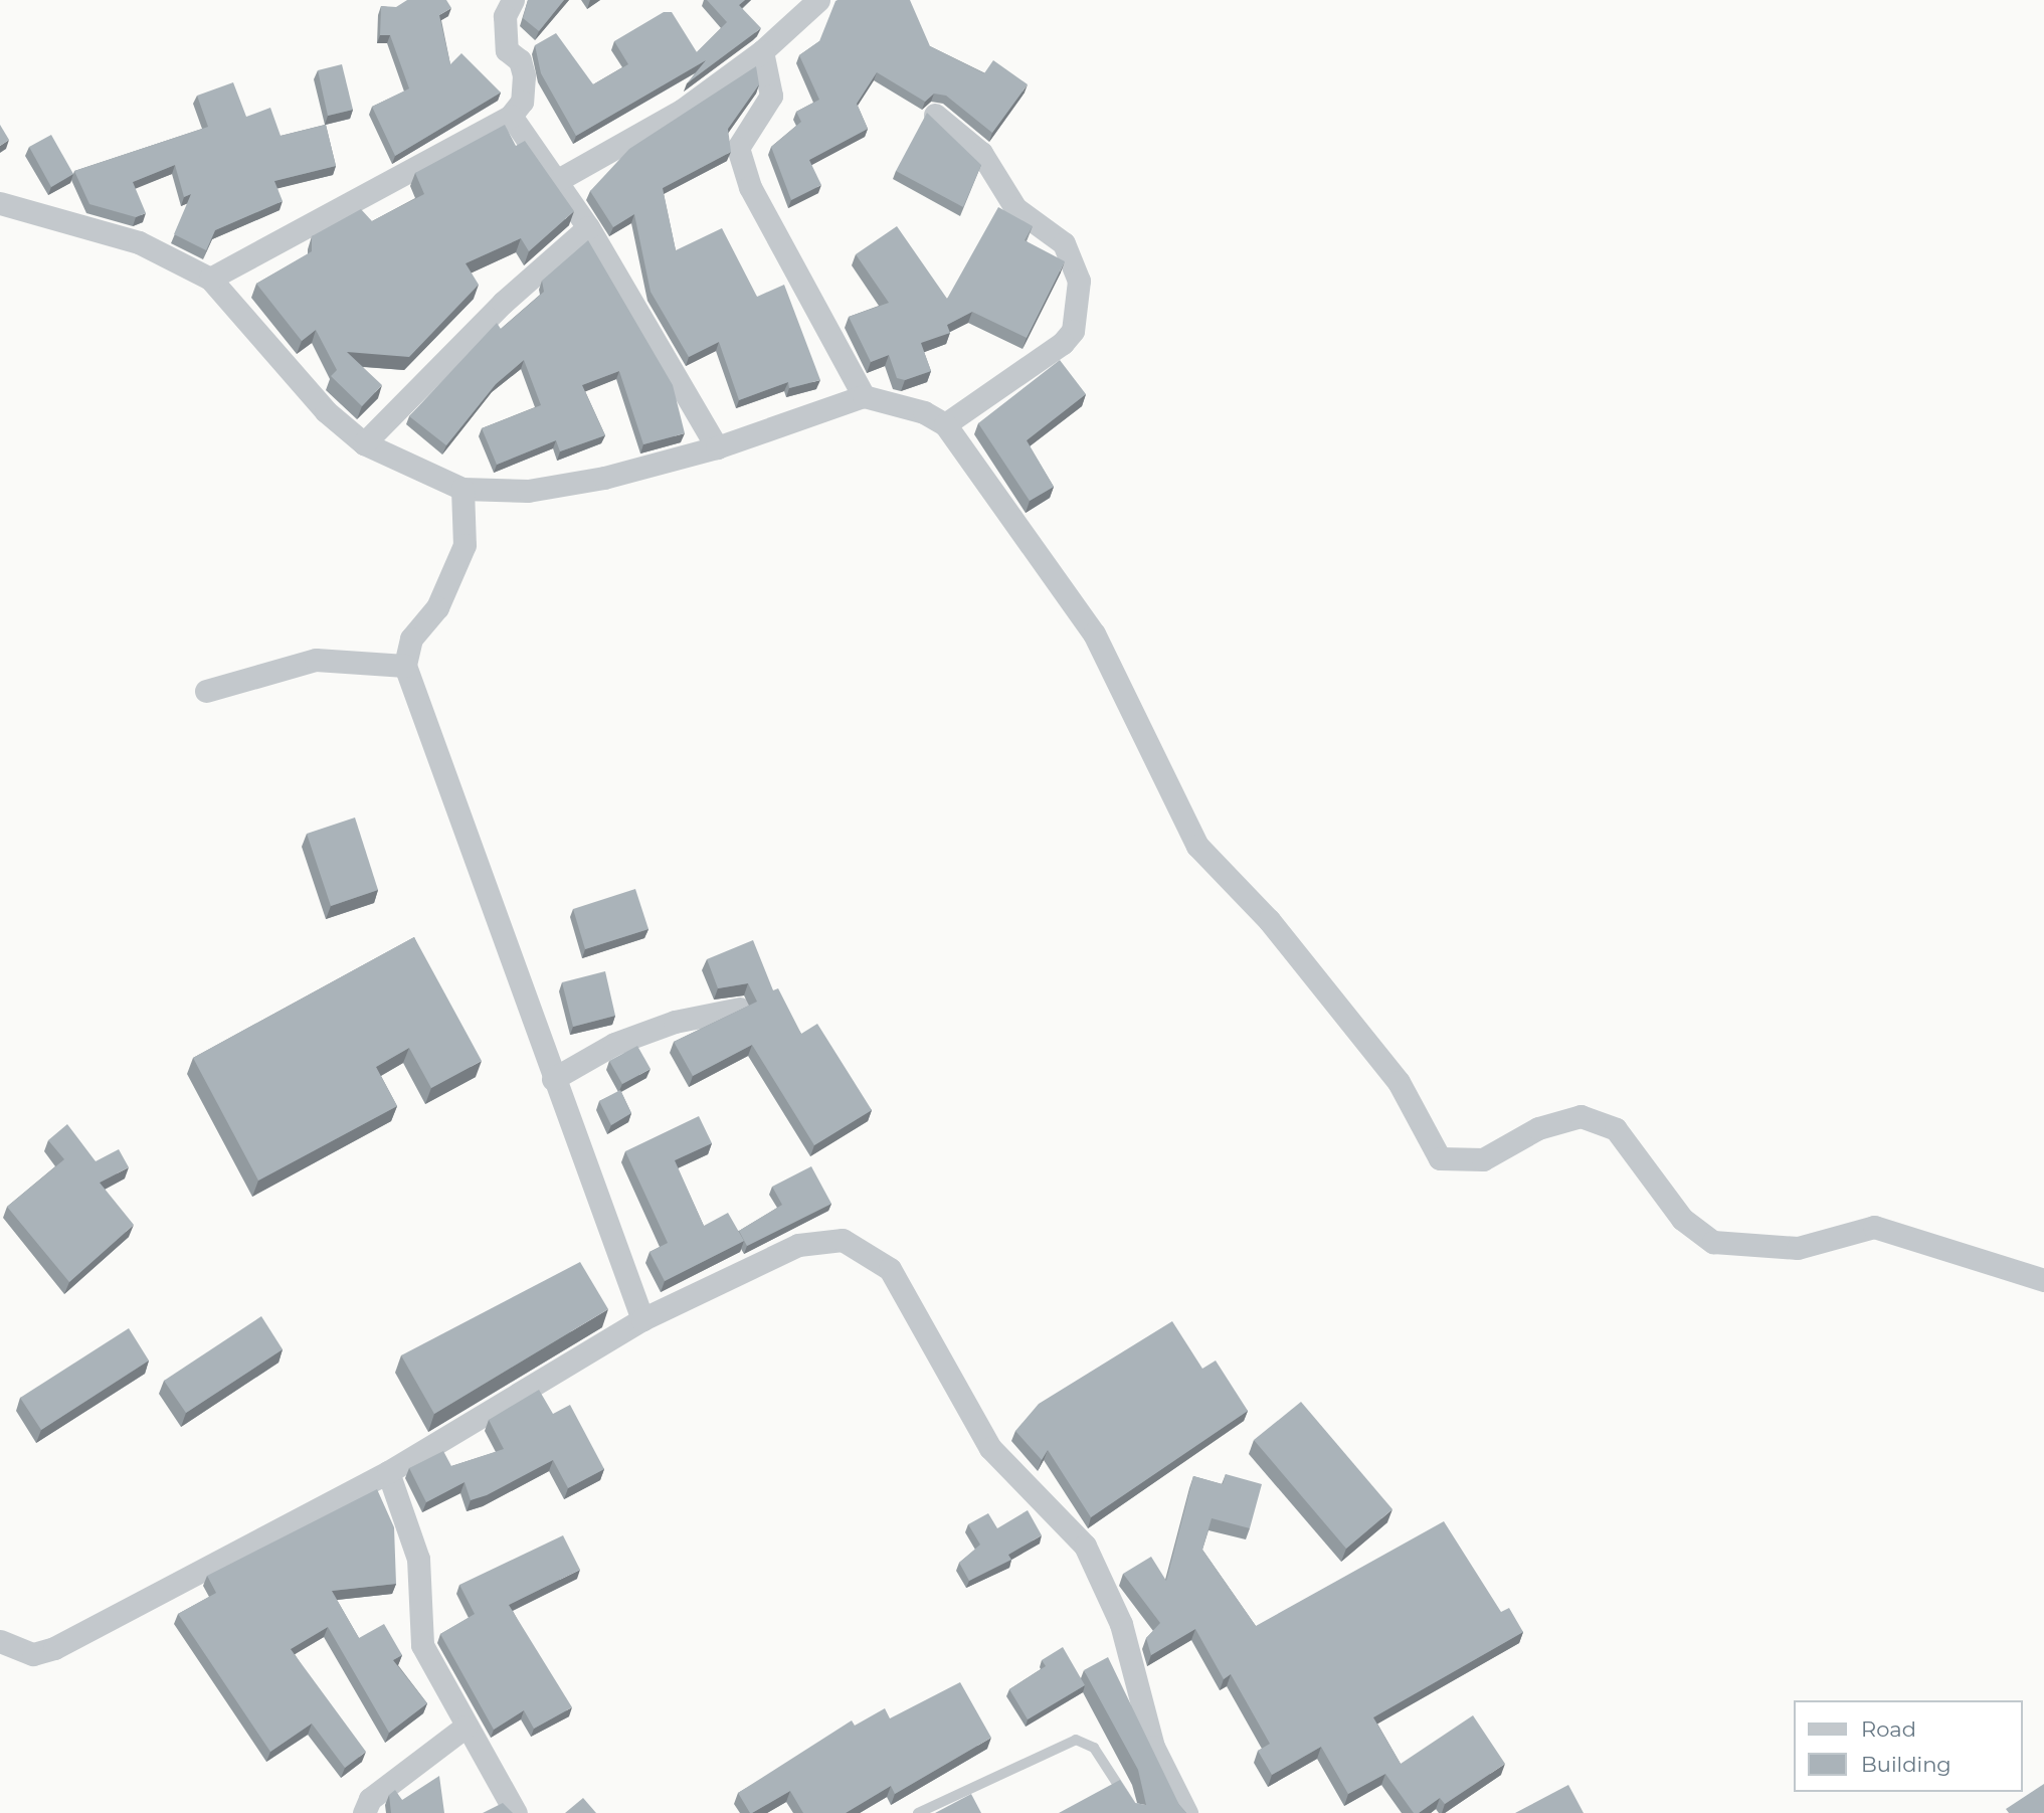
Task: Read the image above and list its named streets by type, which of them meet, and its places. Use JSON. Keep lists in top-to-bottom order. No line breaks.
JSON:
{"legend":["Road","Building"]}
